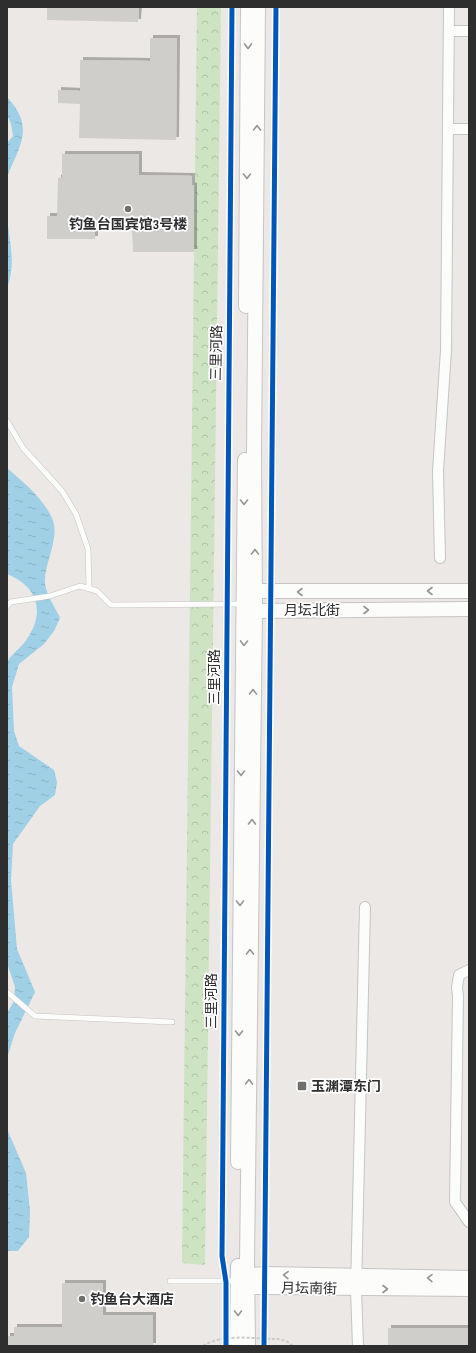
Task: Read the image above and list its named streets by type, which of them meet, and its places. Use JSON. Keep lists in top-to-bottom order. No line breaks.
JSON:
{"streets":{"main road":["三里河路","月坛北街","月坛南街"]},"crossings":[["三里河路","月坛北街"],["三里河路","月坛南街"]],"places":{"other":["钓鱼台国宾馆3号楼","钓鱼台大酒店"],"transit":["玉渊潭东门"]}}
